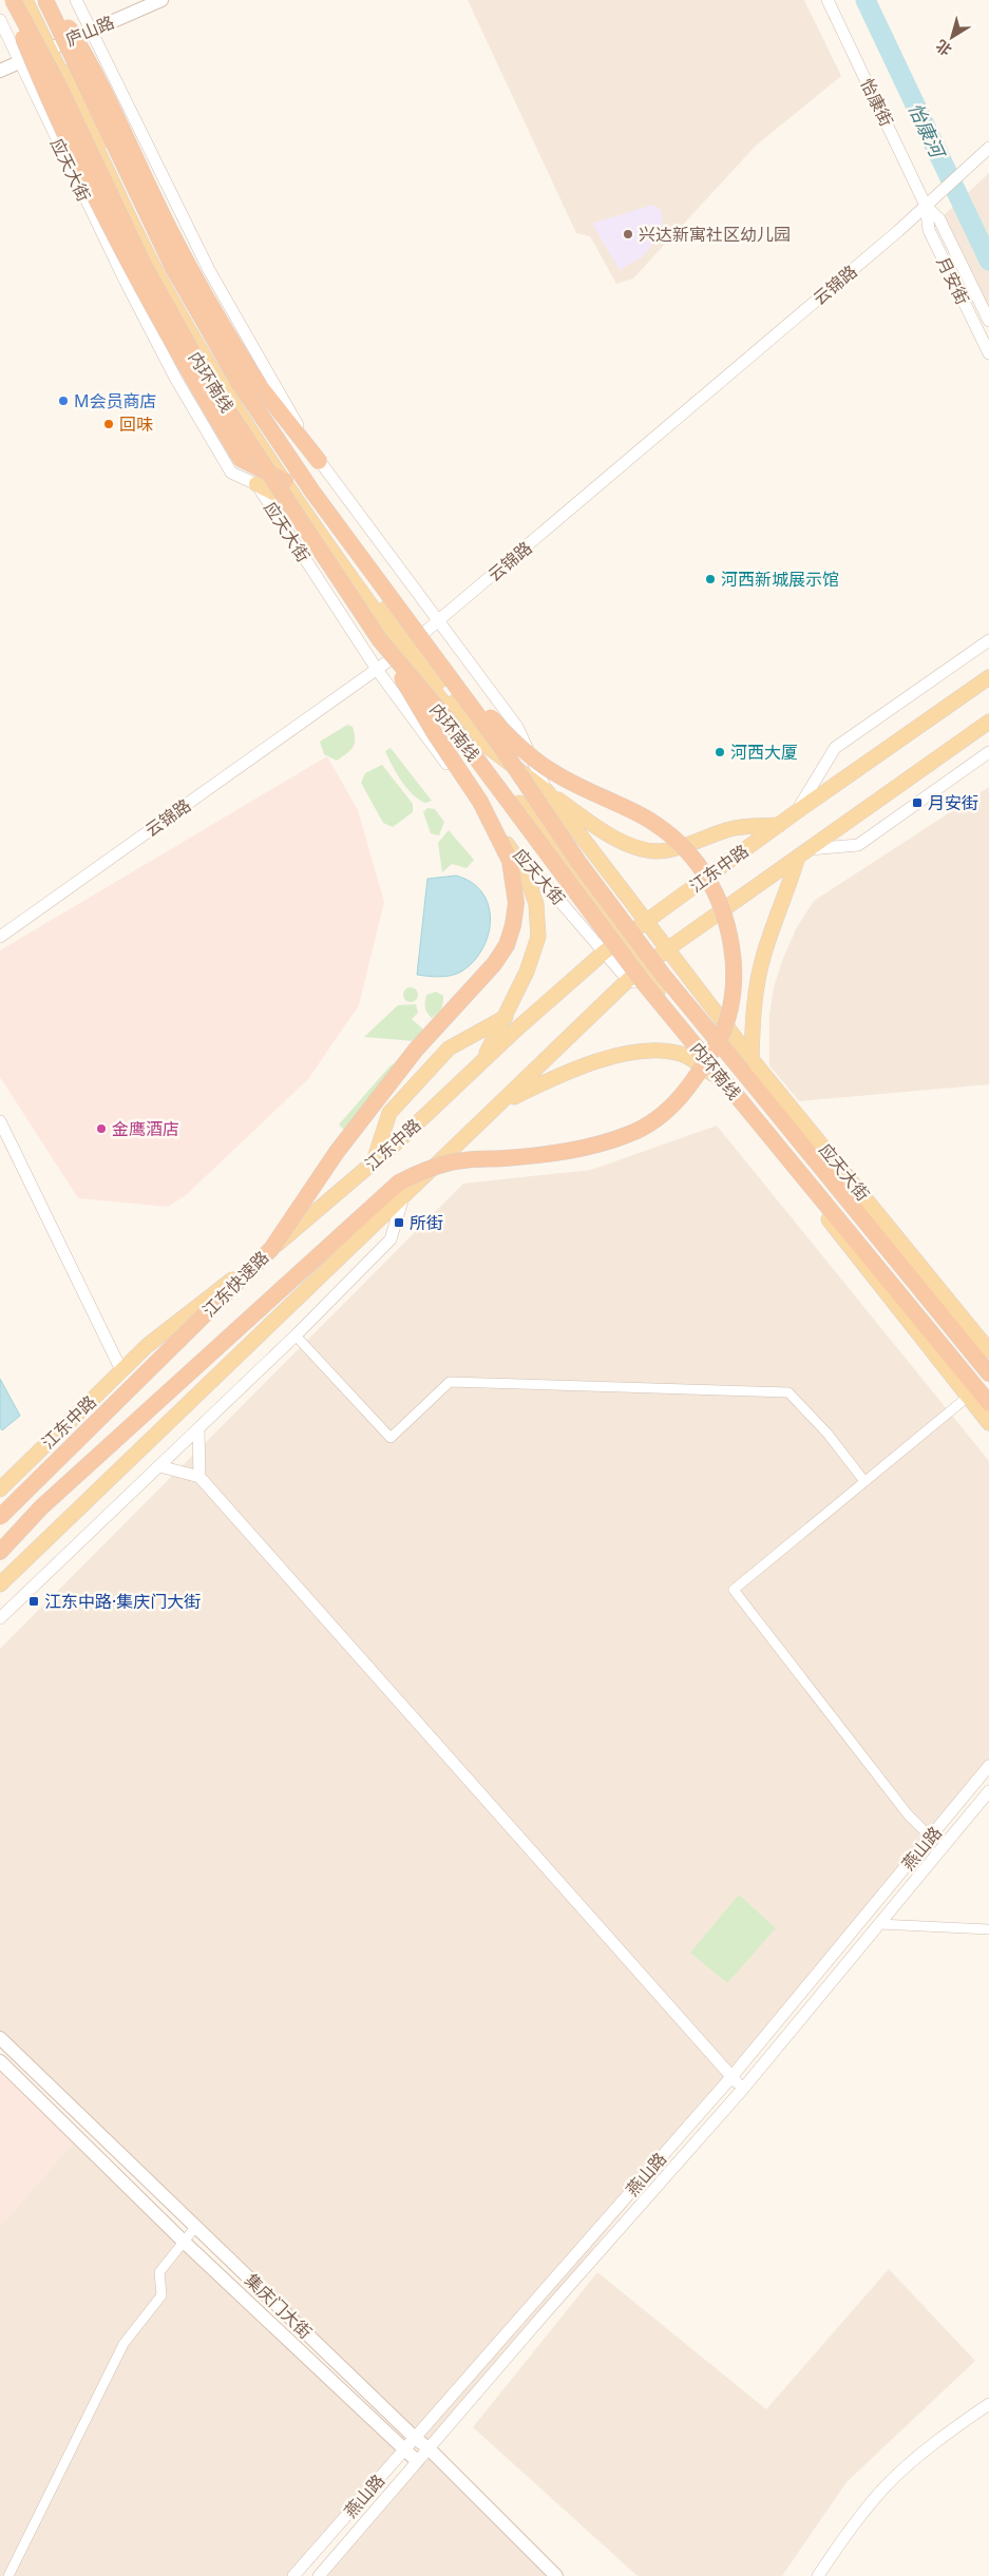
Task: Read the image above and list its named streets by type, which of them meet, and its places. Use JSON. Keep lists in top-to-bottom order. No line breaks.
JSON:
{"streets":{"highway":["内环南线","江东快速路"],"main road":["庐山路","应天大街","江东中路","集庆门大街"],"street":["怡康街","月安街","云锦路","燕山路"]},"crossings":[["庐山路","应天大街"],["怡康街","月安街"],["怡康街","云锦路"],["应天大街","云锦路"],["应天大街","江东中路"],["月安街","云锦路"],["内环南线","江东快速路"],["燕山路","集庆门大街"]],"water":["怡康河"],"places":{"other":["兴达新寓社区幼儿园","M会员商店","回味","河西新城展示馆","河西大厦","金鹰酒店"],"transit":["月安街","所街","江东中路·集庆门大街"]},"north":"bottom left"}
